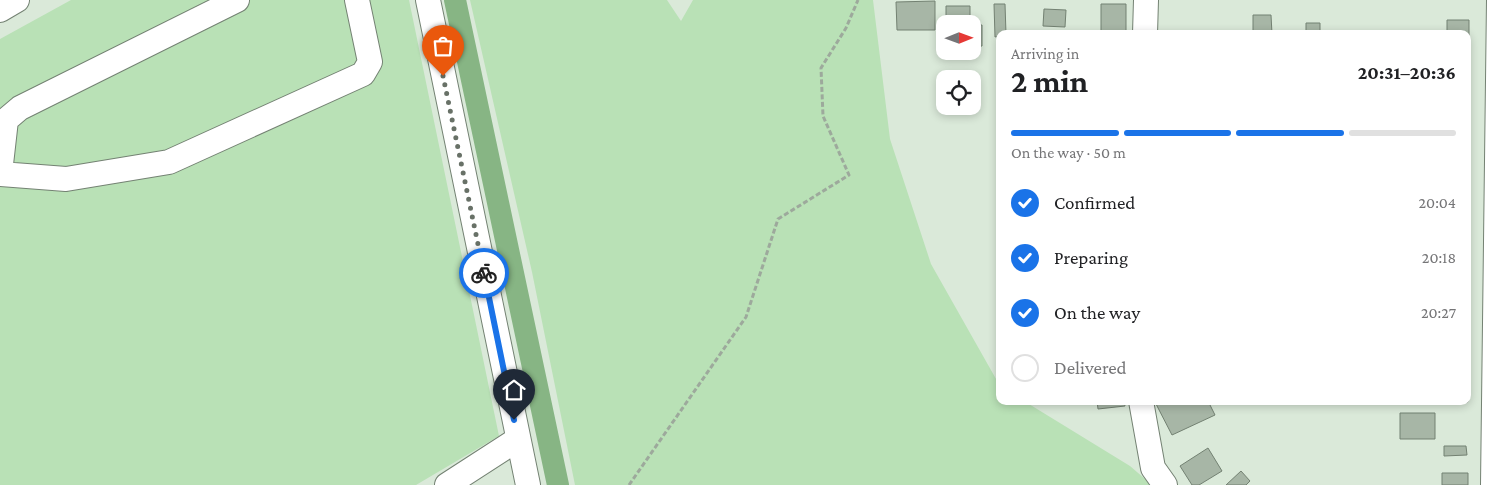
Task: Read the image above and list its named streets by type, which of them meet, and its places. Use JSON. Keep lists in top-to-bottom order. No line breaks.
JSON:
{"north":"right","page":{"heading":["2 min","Arriving in","20:31–20:36"],"bar":"On the way · 50 m","list":[["Confirmed","20:04"],["Preparing","20:18"],["On the way","20:27"],"Delivered"]}}
